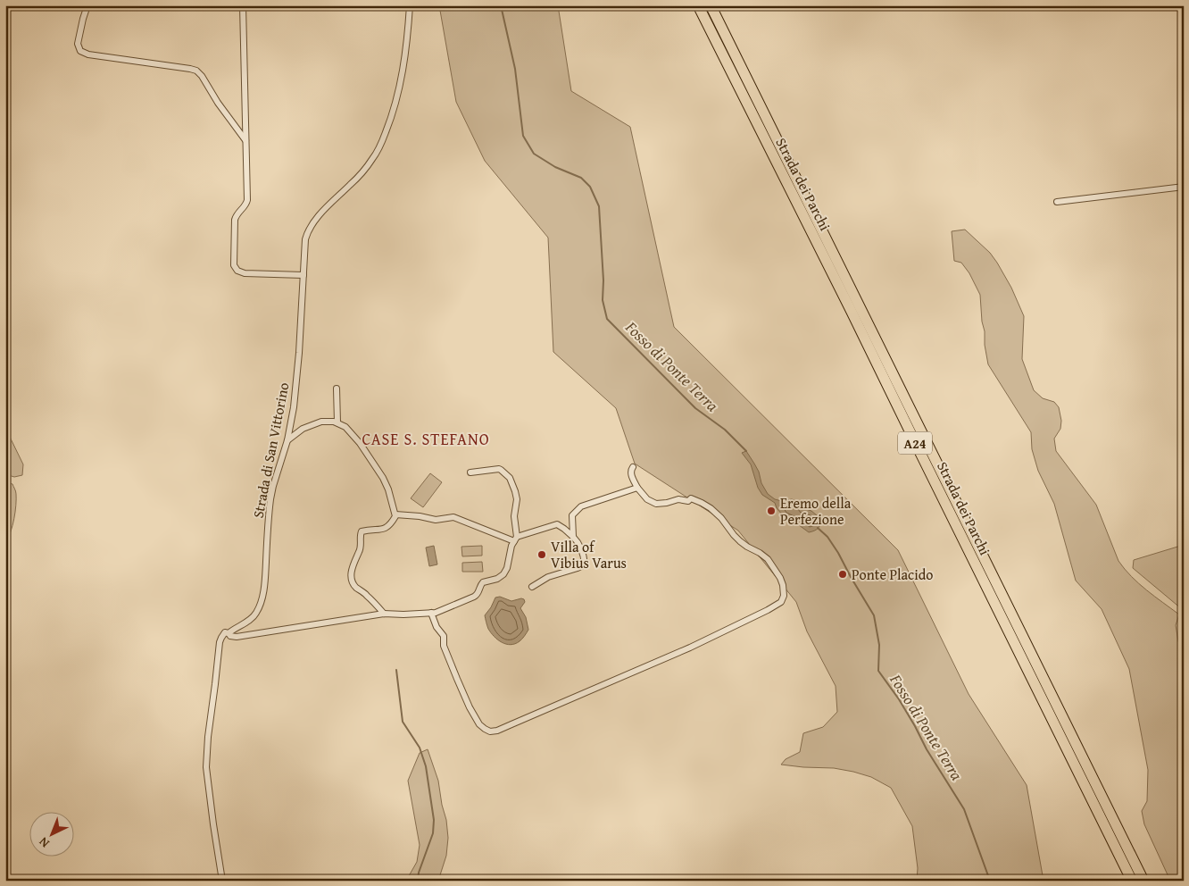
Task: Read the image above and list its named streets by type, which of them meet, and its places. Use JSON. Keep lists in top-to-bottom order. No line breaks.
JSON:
{"streets":{"highway":["Strada dei Parchi","A24"],"street":["Strada di San Vittorino"]},"districts":["CASE S. STEFANO"],"water":["Fosso di Ponte Terra"],"places":["Eremo della Perfezione","Villa of Vibius Varus","Ponte Placido"],"north":"bottom left"}
